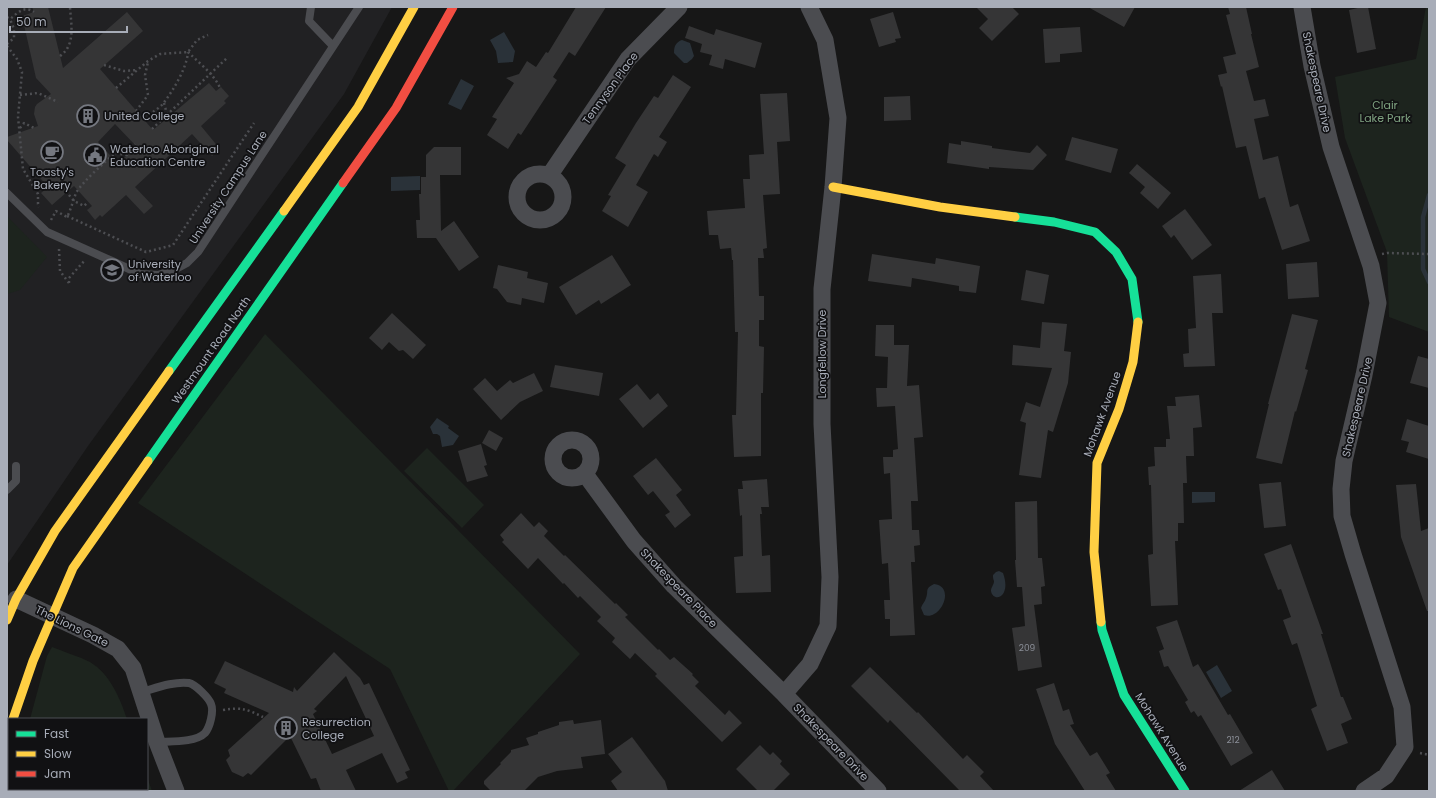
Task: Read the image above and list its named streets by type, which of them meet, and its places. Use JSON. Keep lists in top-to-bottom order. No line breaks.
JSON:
{"streets":{"main road":["Westmount Road North","Mohawk Avenue"],"street":["Shakespeare Drive","Tennyson Place","Longfellow Drive","Shakespeare Place","The Lions Gate"],"lane":["University Campus Lane"]},"crossings":[["Shakespeare Drive","Longfellow Drive"],["Shakespeare Drive","Shakespeare Place"],["Westmount Road North","The Lions Gate"],["Longfellow Drive","Mohawk Avenue"],["Longfellow Drive","Shakespeare Place"]],"parks":["Clair Lake Park"],"places":{"building":["United College","Resurrection College"],"cafe":["Toasty's Bakery"],"public building":["Waterloo Aboriginal Education Centre"],"school or university":["University of Waterloo"]},"house_numbers":["209","212"],"legend":["Fast","Slow","Jam"],"scale_bar":"50 m"}
